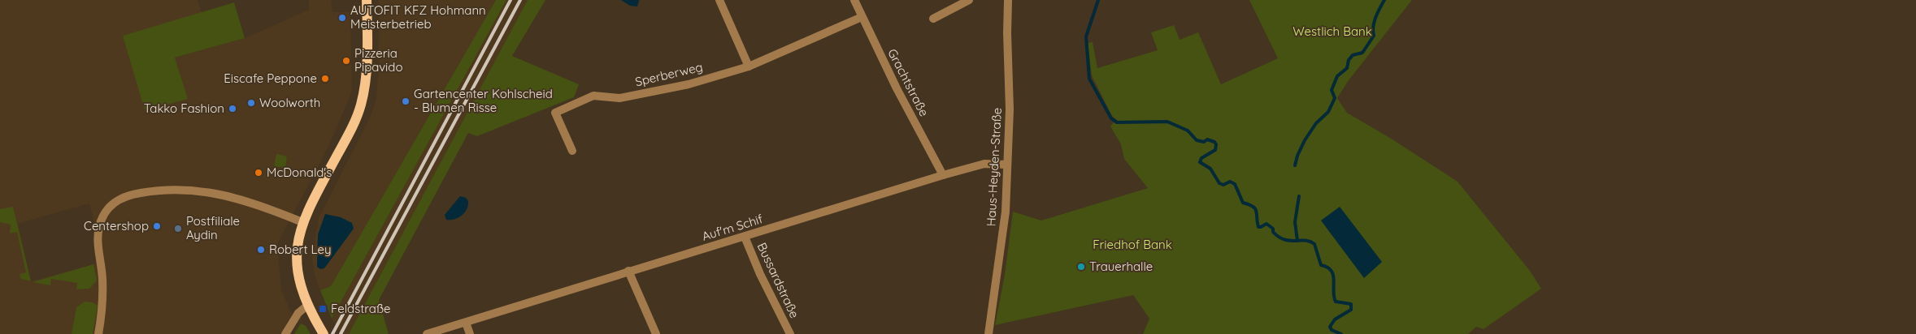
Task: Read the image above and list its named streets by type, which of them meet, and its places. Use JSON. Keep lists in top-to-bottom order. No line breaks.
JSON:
{"streets":{"street":["Sperberweg","Grachtstraße","Haus-Heyden-Straße","Auf'm Schif","Bussardstraße"]},"crossings":[["Sperberweg","Grachtstraße"],["Grachtstraße","Auf'm Schif"],["Haus-Heyden-Straße","Auf'm Schif"],["Auf'm Schif","Bussardstraße"]],"parks":["Westlich Bank","Friedhof Bank"],"places":{"other":["AUTOFIT KFZ Hohmann Meisterbetrieb","Pizzeria Pipavido","Eiscafe Peppone","Gartencenter Kohlscheid - Blumen Risse","Woolworth","Takko Fashion","McDonald's","Centershop","Postfiliale Aydin","Robert Ley","Trauerhalle"],"transit":["Feldstraße"]}}
